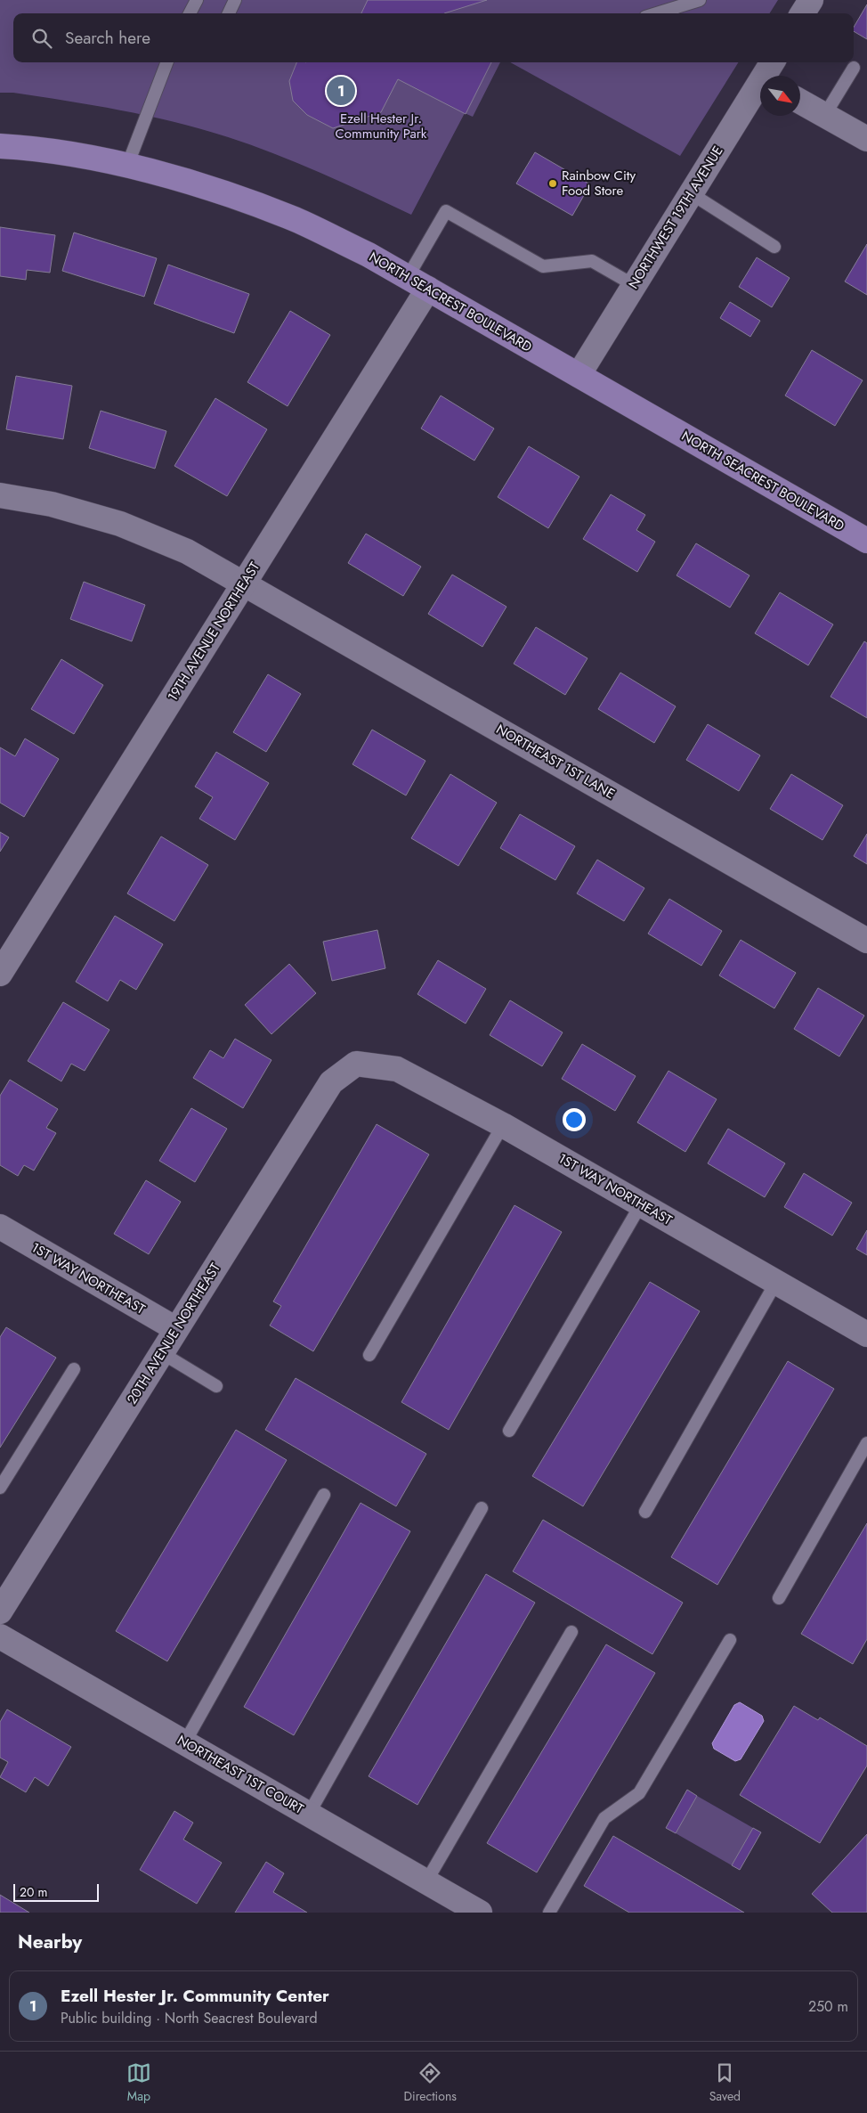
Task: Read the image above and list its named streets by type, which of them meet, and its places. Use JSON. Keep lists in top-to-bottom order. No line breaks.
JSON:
{"streets":{"street":["NORTHWEST 19TH AVENUE","NORTH SEACREST BOULEVARD","19TH AVENUE NORTHEAST","NORTHEAST 1ST LANE","1ST WAY NORTHEAST","20TH AVENUE NORTHEAST","NORTHEAST 1ST COURT"]},"crossings":[["NORTHWEST 19TH AVENUE","NORTH SEACREST BOULEVARD"],["NORTH SEACREST BOULEVARD","19TH AVENUE NORTHEAST"],["19TH AVENUE NORTHEAST","NORTHEAST 1ST LANE"],["1ST WAY NORTHEAST","20TH AVENUE NORTHEAST"]],"parks":["Ezell Hester Jr. Community Park"],"places":["Rainbow City Food Store"],"scale_bar":"20 m","north":"bottom right","page":{"search":"Search here","pins":"1","scale":"20 m","heading":"Nearby","list":[{"mark":"1","name":"Ezell Hester Jr. Community Center","note":"Public building · North Seacrest Boulevard","value":"250 m"}],"nav":["Map","Directions","Saved"]}}
